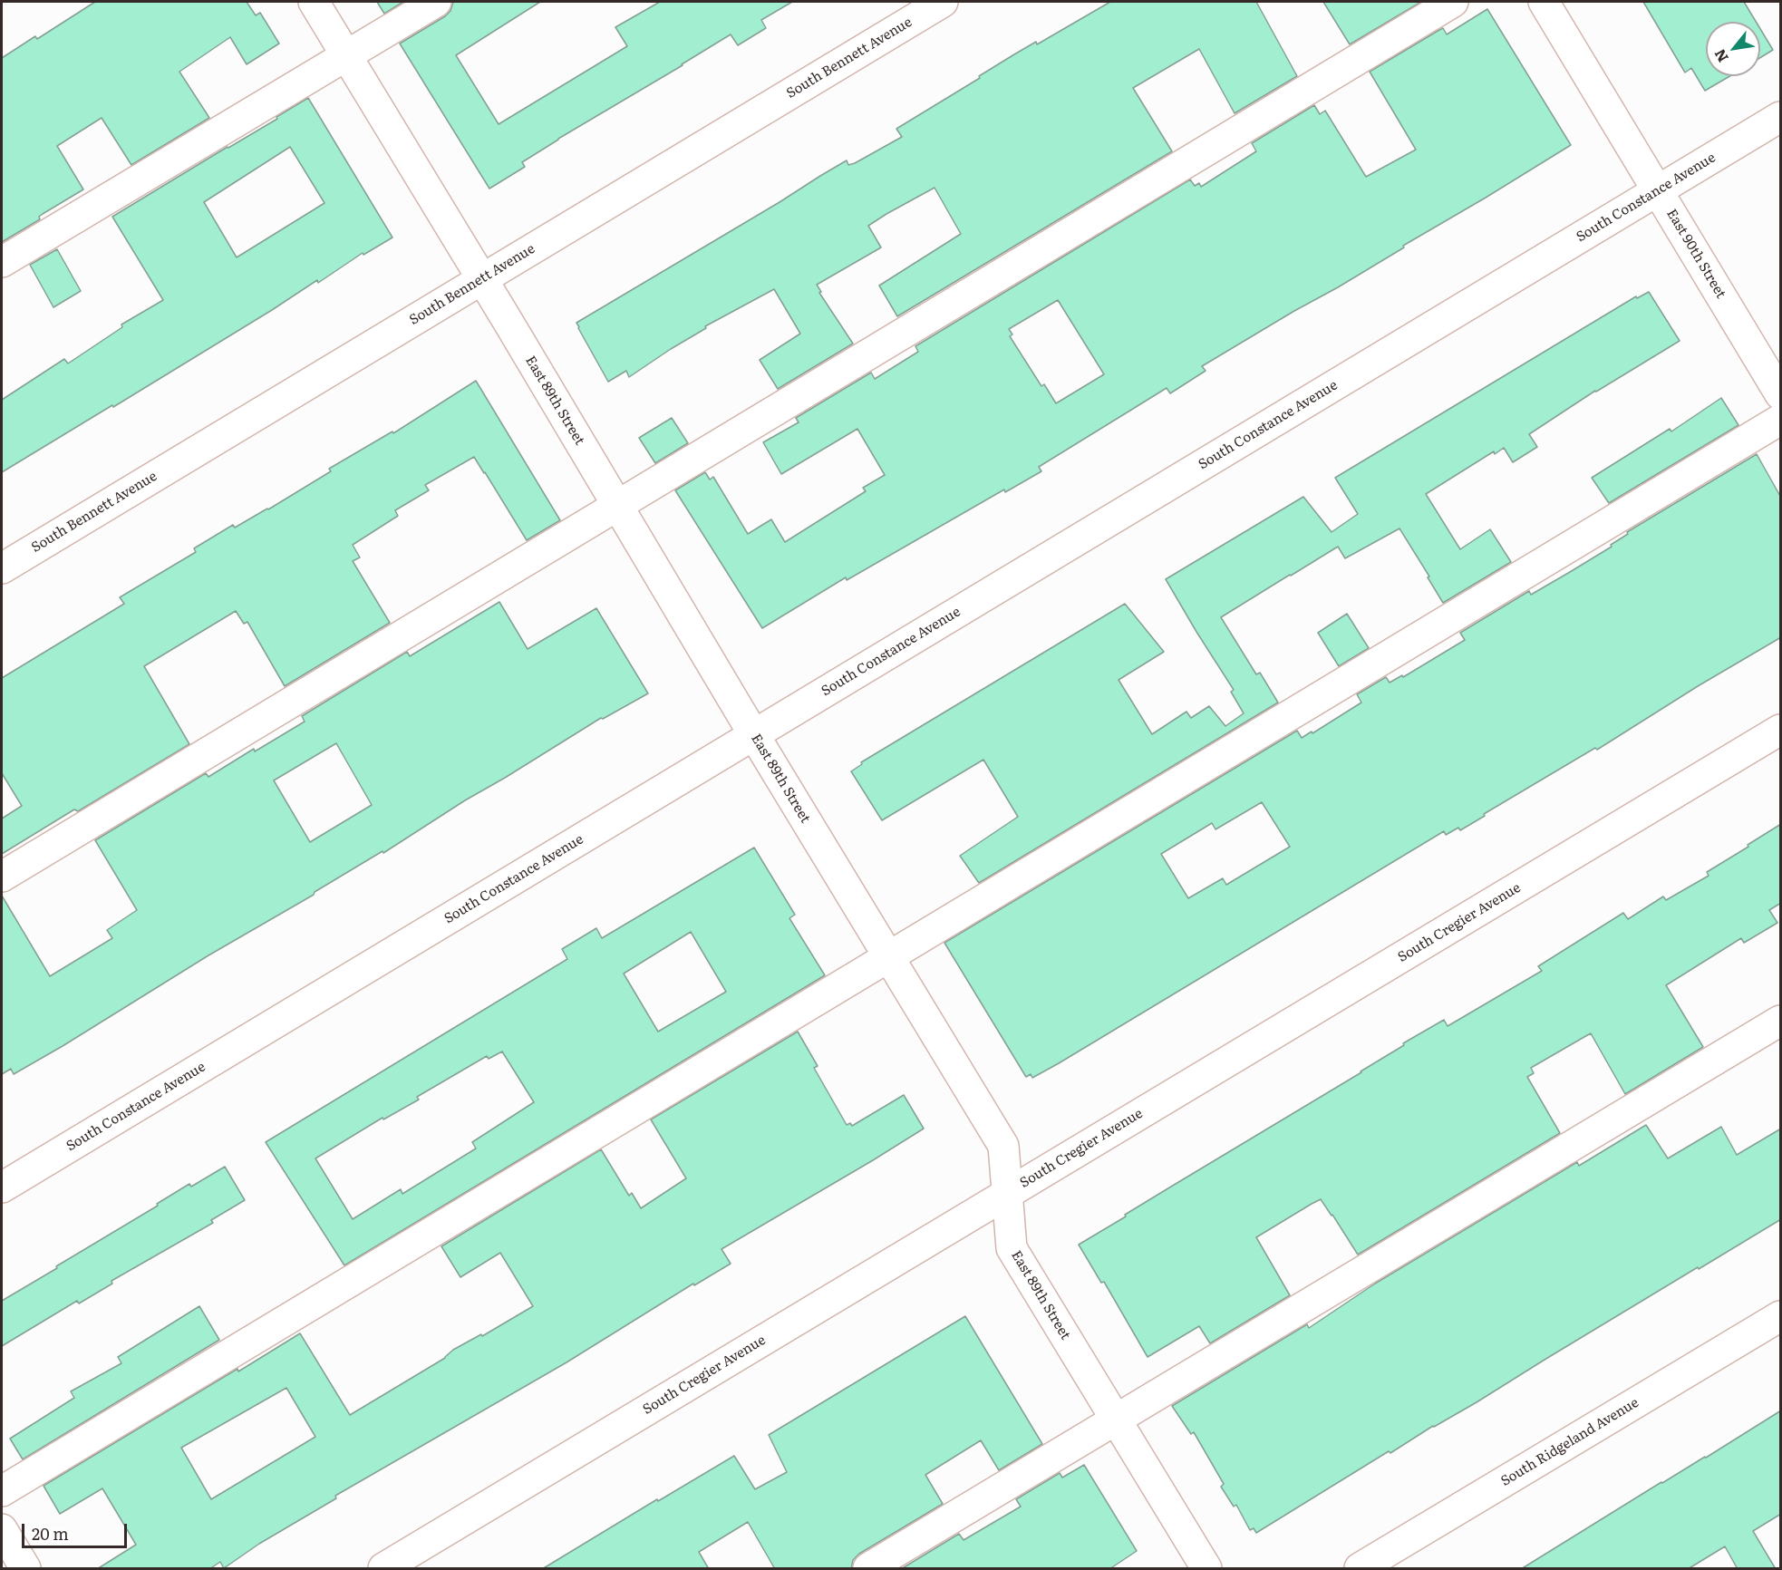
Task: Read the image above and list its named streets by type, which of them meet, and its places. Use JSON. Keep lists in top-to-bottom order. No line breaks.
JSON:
{"streets":{"street":["South Bennett Avenue","South Constance Avenue","East 90th Street","East 89th Street","South Cregier Avenue","South Ridgeland Avenue"]},"crossings":[["South Bennett Avenue","East 89th Street"],["South Constance Avenue","East 90th Street"],["South Constance Avenue","East 89th Street"],["East 89th Street","South Cregier Avenue"]],"scale_bar":"20 m","north":"bottom left"}
